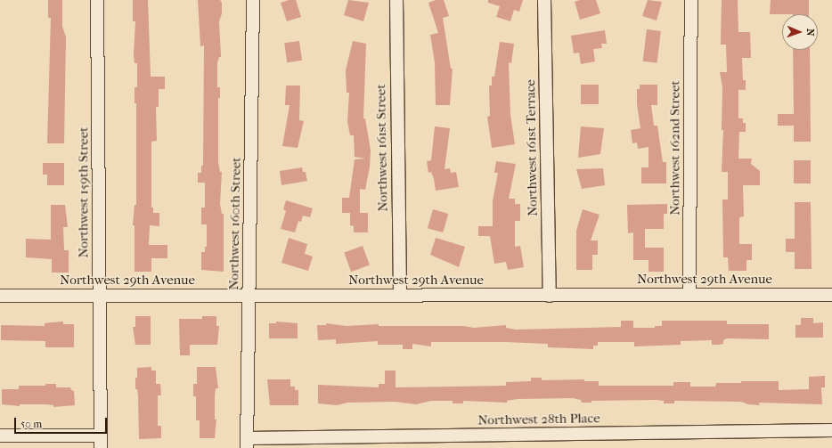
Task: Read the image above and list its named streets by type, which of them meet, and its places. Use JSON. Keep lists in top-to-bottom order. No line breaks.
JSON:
{"streets":{"street":["Northwest 161st Street","Northwest 161st Terrace","Northwest 162nd Street","Northwest 159th Street","Northwest 160th Street","Northwest 29th Avenue","Northwest 28th Place"]},"crossings":[["Northwest 161st Street","Northwest 29th Avenue"],["Northwest 161st Terrace","Northwest 29th Avenue"],["Northwest 162nd Street","Northwest 29th Avenue"],["Northwest 159th Street","Northwest 29th Avenue"],["Northwest 160th Street","Northwest 29th Avenue"],["Northwest 160th Street","Northwest 28th Place"]],"scale_bar":"50 m","north":"right"}
